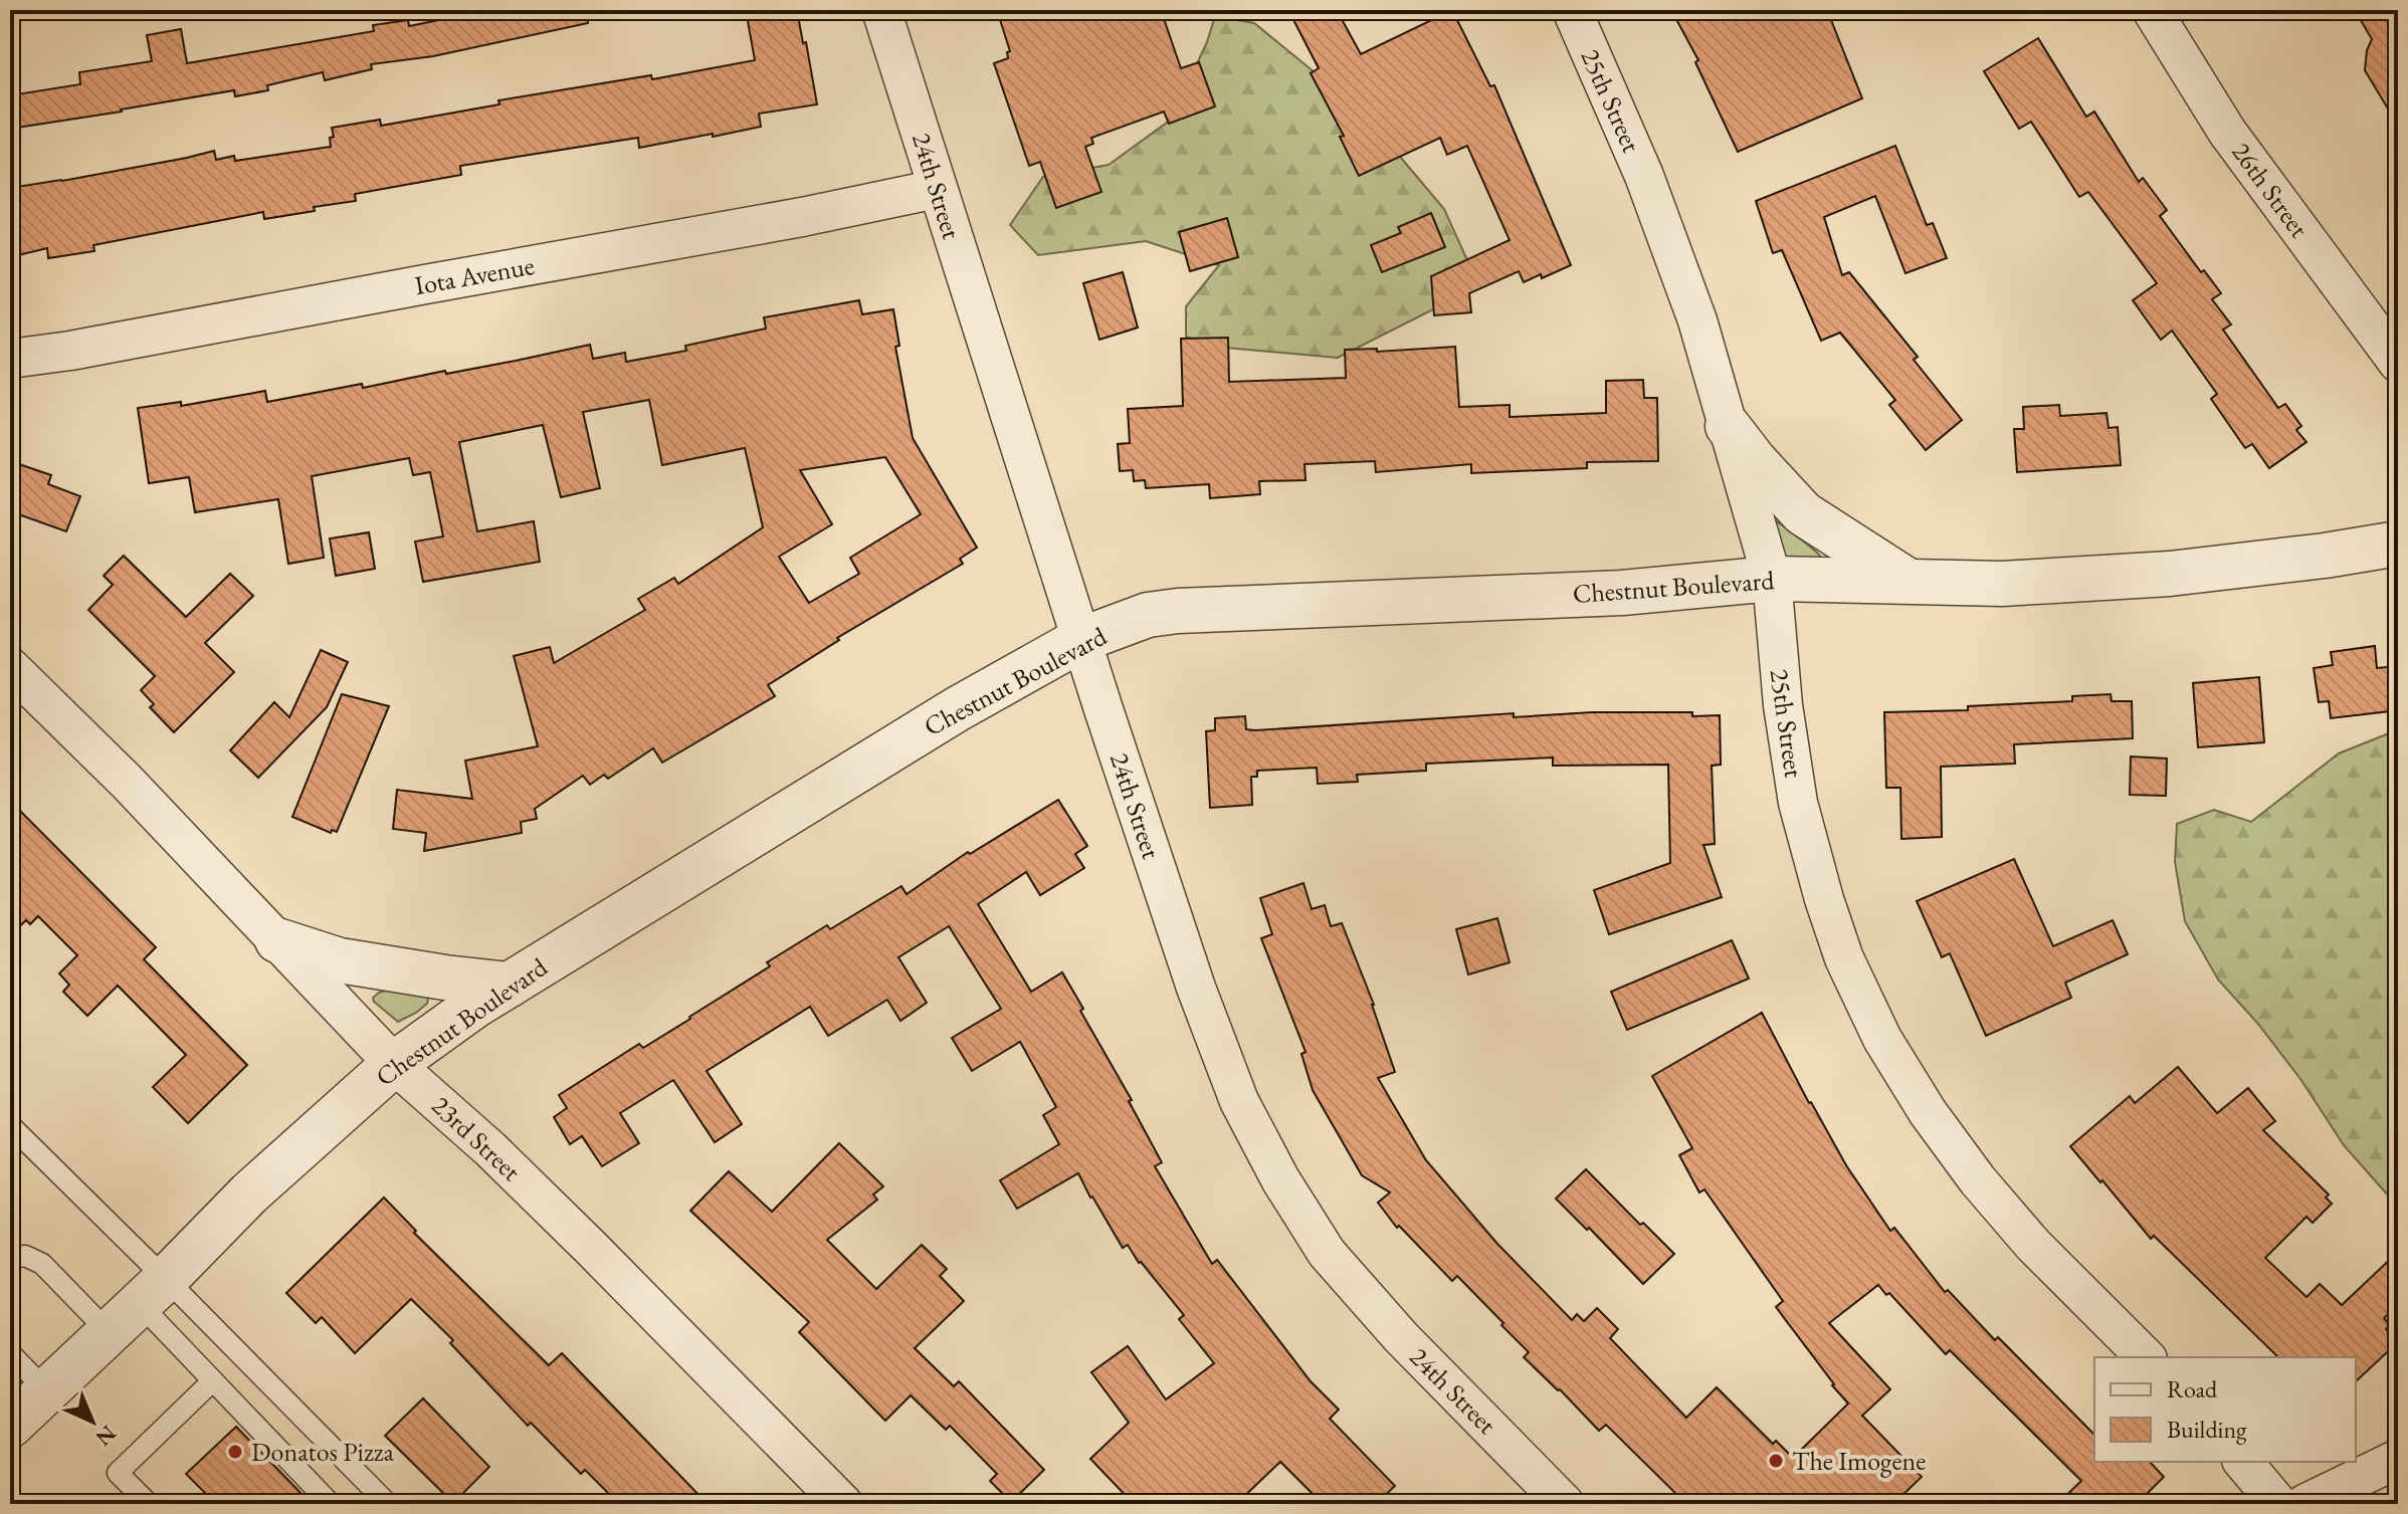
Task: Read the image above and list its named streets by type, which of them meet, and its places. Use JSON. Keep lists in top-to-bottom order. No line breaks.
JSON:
{"streets":{"street":["25th Street","24th Street","26th Street","Iota Avenue","Chestnut Boulevard","23rd Street"]},"crossings":[["25th Street","Chestnut Boulevard"],["24th Street","Iota Avenue"],["24th Street","Chestnut Boulevard"],["Chestnut Boulevard","23rd Street"]],"places":["Donatos Pizza","The Imogene"],"legend":["Road","Building"],"north":"bottom right"}
